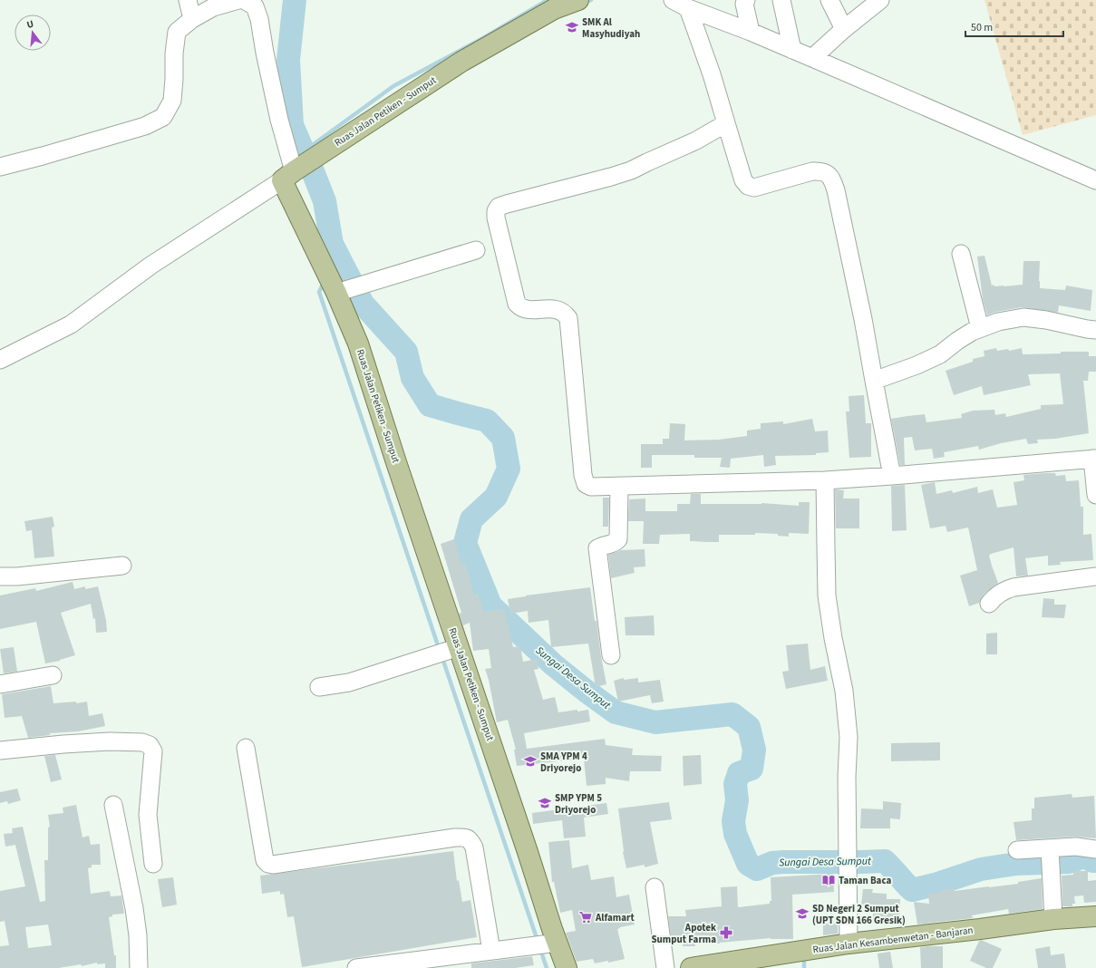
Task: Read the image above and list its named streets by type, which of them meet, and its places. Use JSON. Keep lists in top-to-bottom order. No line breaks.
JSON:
{"streets":{"main road":["Ruas Jalan Petiken - Sumput","Ruas Jalan Kesambenwetan - Banjaran"]},"water":["Sungai Desa Sumput"],"places":{"school or university":["SMK Al Masyhudiyah","SMA YPM 4 Driyorejo","SMP YPM 5 Driyorejo","SD Negeri 2 Sumput (UPT SDN 166 Gresik)"],"library":["Taman Baca"],"supermarket":["Alfamart"],"pharmacy":["Apotek Sumput Farma"]},"scale_bar":"50 m","north":"top"}
